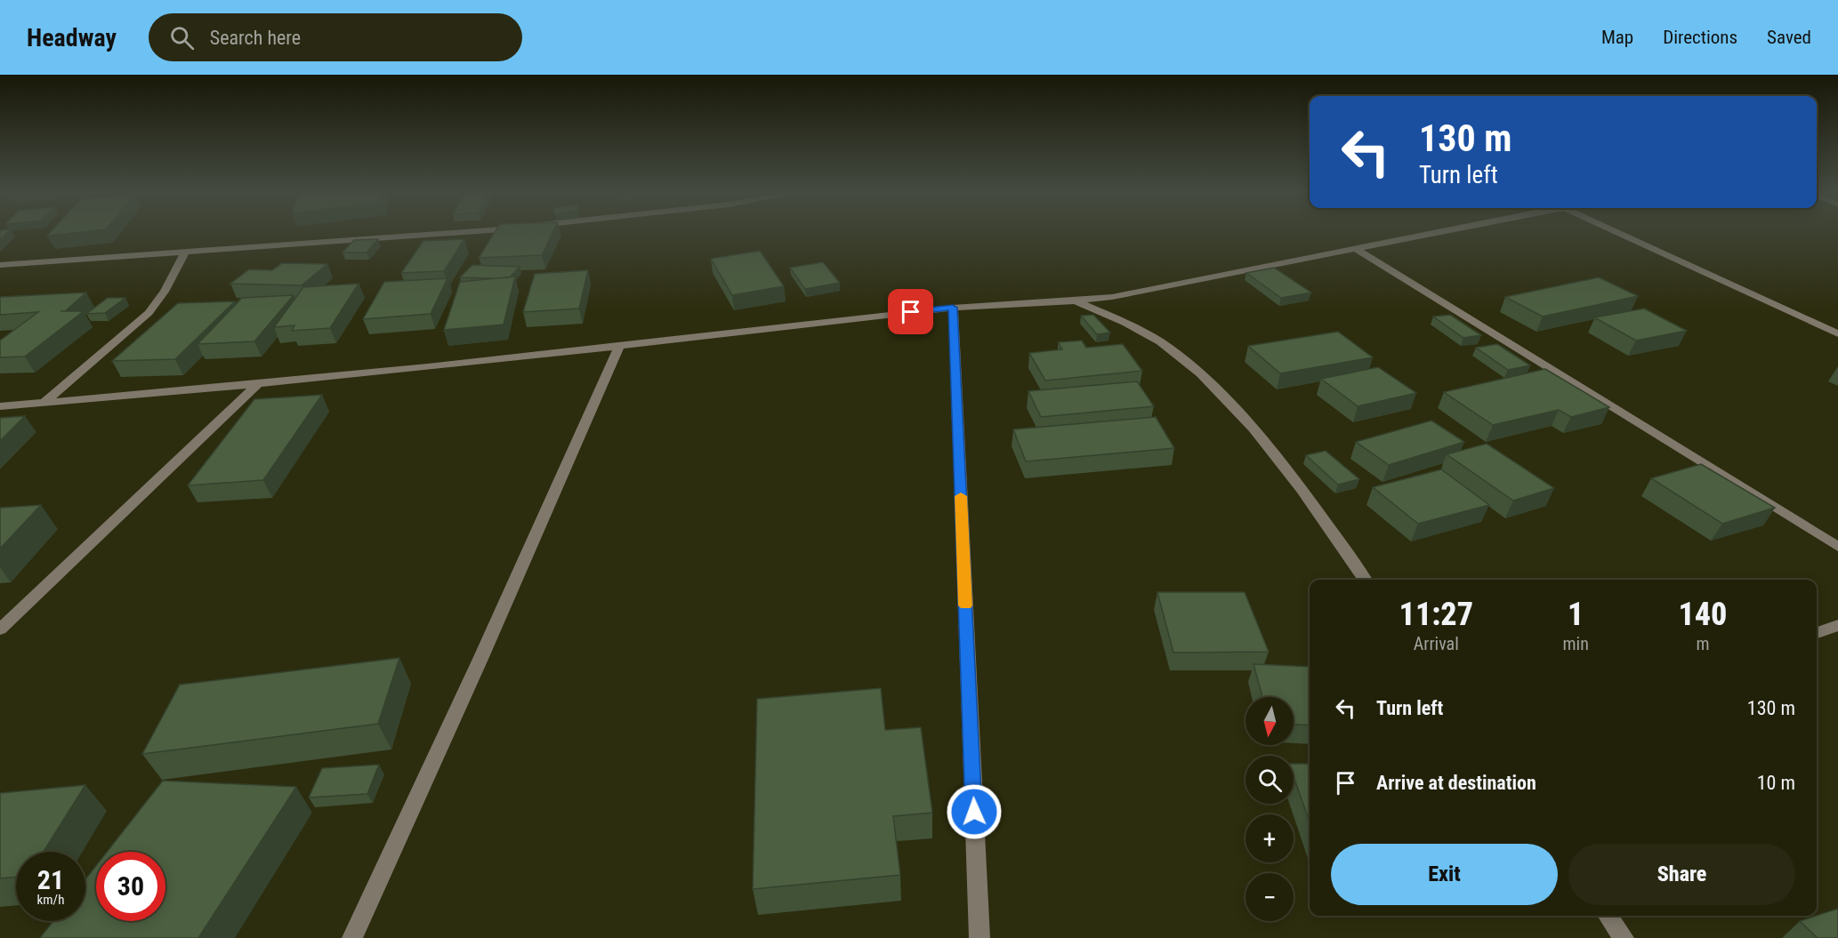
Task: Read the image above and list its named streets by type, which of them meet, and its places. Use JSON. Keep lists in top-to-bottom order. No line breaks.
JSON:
{"north":"bottom","page":{"header":"Headway","search":"Search here","nav":["Map","Directions","Saved"],"turn":["130 m","Turn left"],"eta":["11:27","Arrival","1","min","140","m"],"list":[{"name":"Turn left","value":"130 m"},{"name":"Arrive at destination","value":"10 m"}],"map_buttons":["+","−"],"buttons":["Exit","Share"],"speed":"21 km/h","limit":"30"}}
